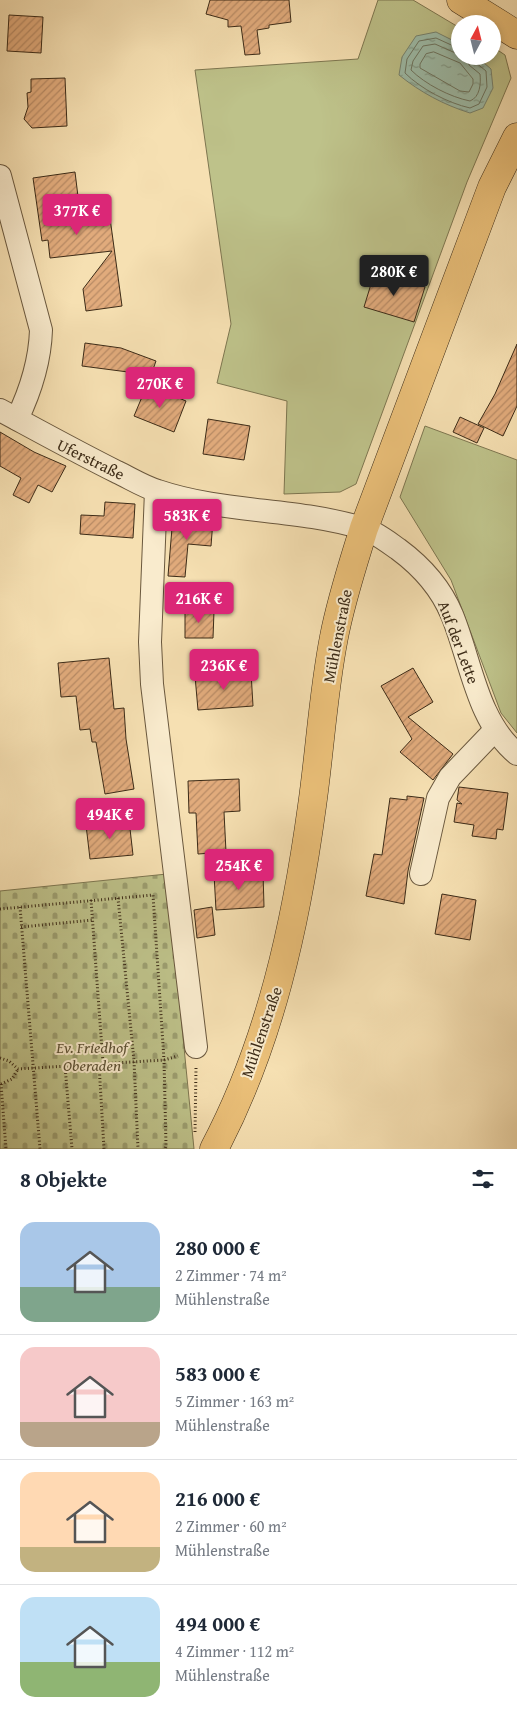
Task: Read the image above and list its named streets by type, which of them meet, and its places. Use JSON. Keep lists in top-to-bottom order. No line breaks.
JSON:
{"streets":{"main road":["Mühlenstraße"],"street":["Uferstraße","Auf der Lette"]},"crossings":[["Uferstraße","Mühlenstraße"],["Uferstraße","Auf der Lette"],["Mühlenstraße","Auf der Lette"]],"parks":["Ev. Friedhof Oberaden"],"north":"top","page":{"price":["377K €","280K €","270K €","583K €","216K €","236K €","494K €","254K €"],"heading":"8 Objekte","list":[{"name":"280 000 €","note":"2 Zimmer · 74 m² · Mühlenstraße"},{"name":"583 000 €","note":"5 Zimmer · 163 m² · Mühlenstraße"},{"name":"216 000 €","note":"2 Zimmer · 60 m² · Mühlenstraße"},{"name":"494 000 €","note":"4 Zimmer · 112 m² · Mühlenstraße"}]}}
